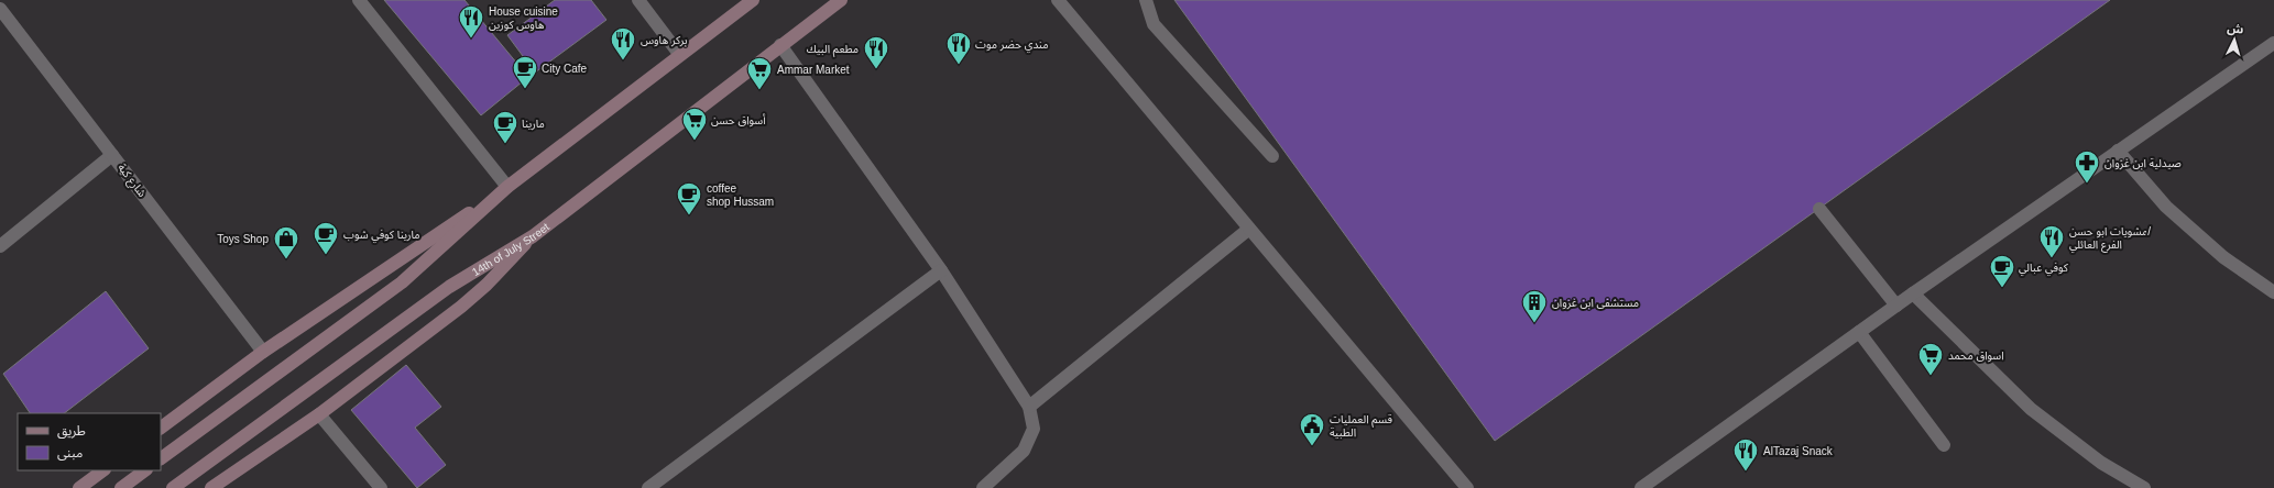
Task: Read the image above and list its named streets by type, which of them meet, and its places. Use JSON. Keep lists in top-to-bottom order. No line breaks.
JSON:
{"streets":{"main road":["14th of July Street"],"street":["شارع كية"]},"places":{"restaurant":["House cuisine هاوس كوزين","بركر هاوس","مندي حضر موت","مطعم البيك","مشويات ابو حسن/ الفرع العائلي","AlTazaj Snack"],"cafe":["City Cafe","مارينا","coffee shop Hussam","مارينا كوفي شوب","كوفي عبالي"],"supermarket":["Ammar Market","أسواق حسن","اسواق محمد"],"pharmacy":["صيدلية ابن غزوان"],"shop":["Toys Shop"],"building":["مستشفى ابن غزوان"],"public building":["قسم العمليات الطبية"]},"legend":["طريق","مبنى"],"north":"top"}
